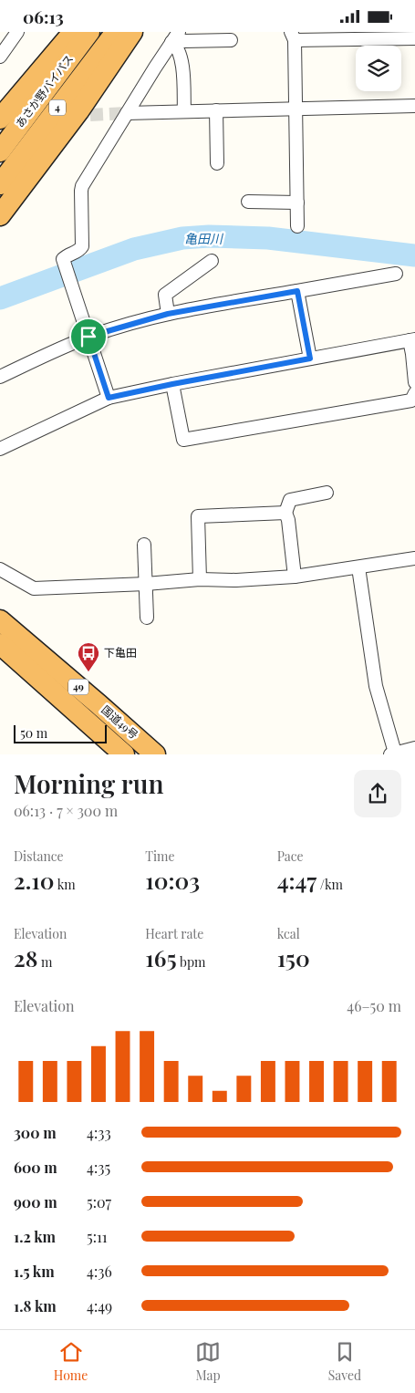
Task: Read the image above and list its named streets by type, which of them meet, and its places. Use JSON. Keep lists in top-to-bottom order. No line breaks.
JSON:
{"streets":{"highway":["あさか野バイパス","4","49","国道49号"]},"water":["亀田川"],"places":{"bus stop":["下亀田"]},"scale_bar":"50 m","page":{"status":"06:13","scale":"50 m","heading":["Morning run","06:13 · 7 × 300 m"],"stats":[["Distance","2.10 km"],["Time","10:03"],["Pace","4:47 /km"],["Elevation","28 m"],["Heart rate","165 bpm"],["kcal","150"]],"chart":["Elevation","46–50 m"],"list":[{"name":"300 m","note":"4:33"},{"name":"600 m","note":"4:35"},{"name":"900 m","note":"5:07"},{"name":"1.2 km","note":"5:11"},{"name":"1.5 km","note":"4:36"},{"name":"1.8 km","note":"4:49"}],"tabs":["Home","Map","Saved"]}}
